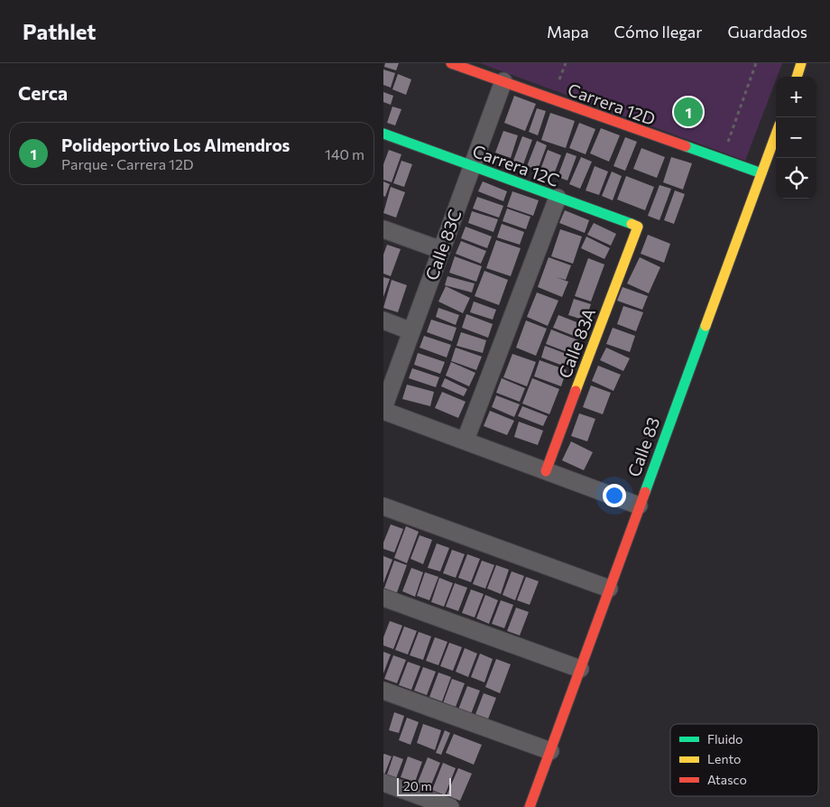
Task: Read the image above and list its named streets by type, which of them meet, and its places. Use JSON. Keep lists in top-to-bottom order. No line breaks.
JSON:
{"streets":{"street":["Carrera 12D","Carrera 12C","Calle 83C","Calle 83A","Calle 83"]},"crossings":[["Carrera 12D","Calle 83C"],["Carrera 12D","Calle 83"],["Carrera 12C","Calle 83C"],["Carrera 12C","Calle 83A"]],"legend":["Fluido","Lento","Atasco"],"scale_bar":"20 m","page":{"header":"Pathlet","nav":["Mapa","Cómo llegar","Guardados"],"heading":"Cerca","map_buttons":["+","−"],"pins":"1","list":[{"mark":"1","name":"Polideportivo Los Almendros","note":"Parque · Carrera 12D","value":"140 m"}],"scale":"20 m"}}
